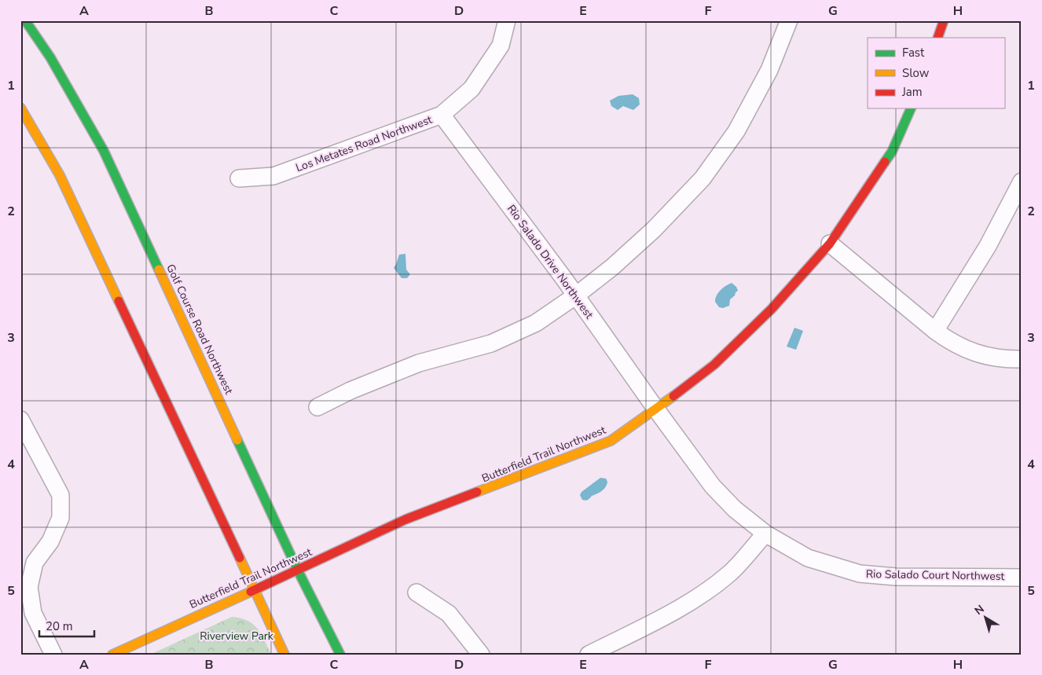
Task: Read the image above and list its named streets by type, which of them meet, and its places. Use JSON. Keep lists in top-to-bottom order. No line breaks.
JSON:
{"streets":{"main road":["Golf Course Road Northwest","Butterfield Trail Northwest"],"street":["Los Metates Road Northwest","Rio Salado Drive Northwest","Rio Salado Court Northwest"]},"crossings":[["Los Metates Road Northwest","Rio Salado Drive Northwest"],["Rio Salado Drive Northwest","Butterfield Trail Northwest"],["Rio Salado Drive Northwest","Rio Salado Court Northwest"],["Golf Course Road Northwest","Butterfield Trail Northwest"],["Butterfield Trail Northwest","Rio Salado Court Northwest"]],"parks":["Riverview Park"],"legend":["Fast","Slow","Jam"],"scale_bar":"20 m","north":"top left","grid":{"columns":["A","B","C","D","E","F","G","H"],"rows":["1","2","3","4","5"]}}
